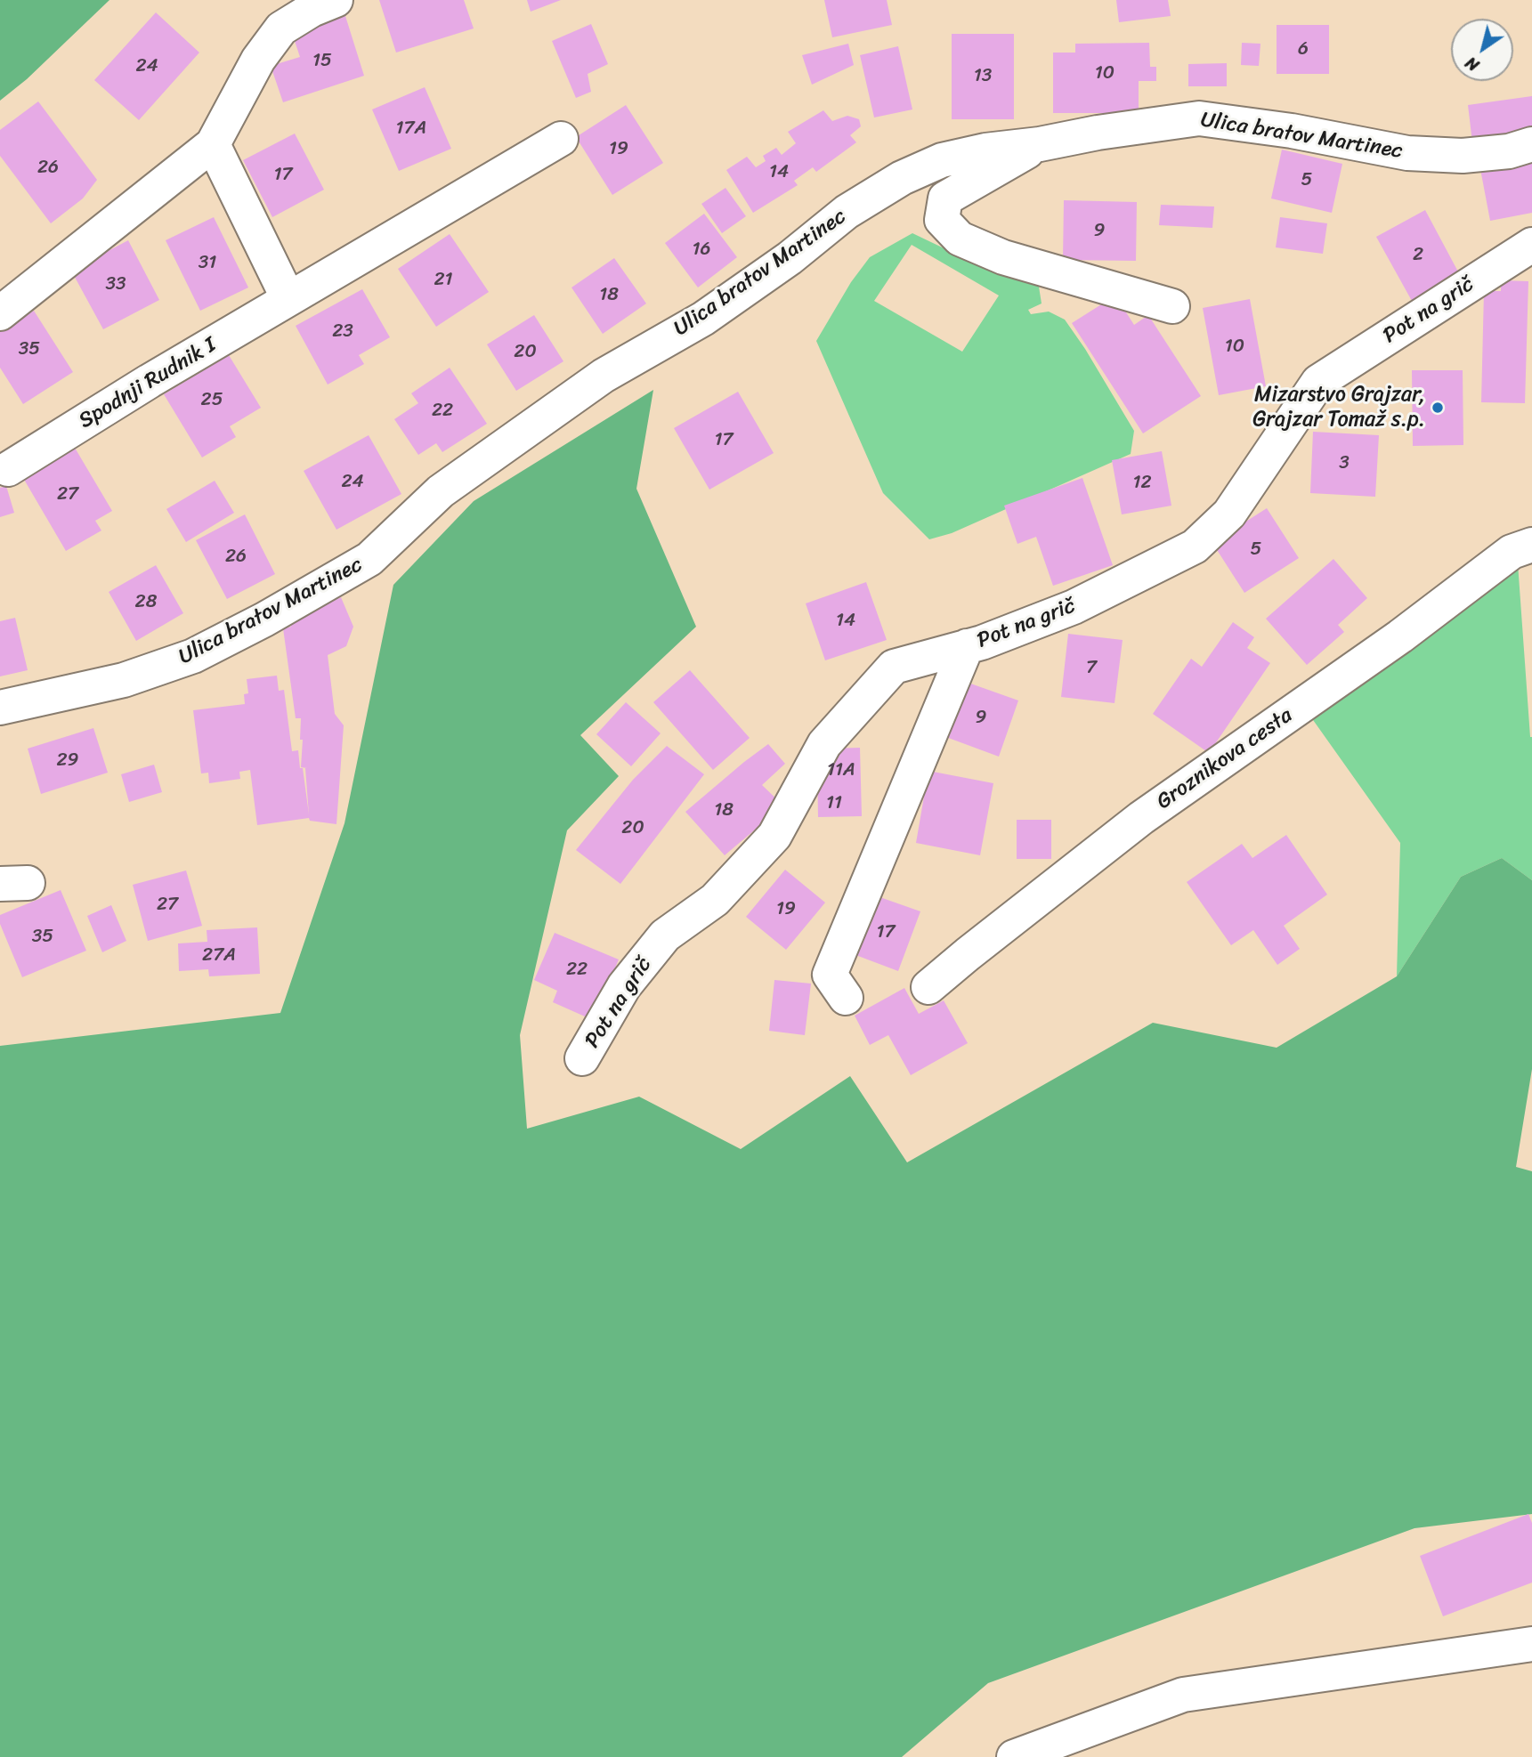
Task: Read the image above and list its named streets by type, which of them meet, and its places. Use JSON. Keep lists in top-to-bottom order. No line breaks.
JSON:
{"streets":{"street":["Ulica bratov Martinec","Pot na grič","Spodnji Rudnik I","Groznikova cesta"]},"places":["Mizarstvo Grajzar, Grajzar Tomaž s.p."],"house_numbers":["6","15","24","10","13","17A","19","26","14","17","5","9","16","2","31","21","33","18","23","10","35","20","25","22","17","3","24","12","27","5","26","28","14","7","9","29","11A","11","18","20","27","19","17","35","27A","22"],"north":"bottom left"}
